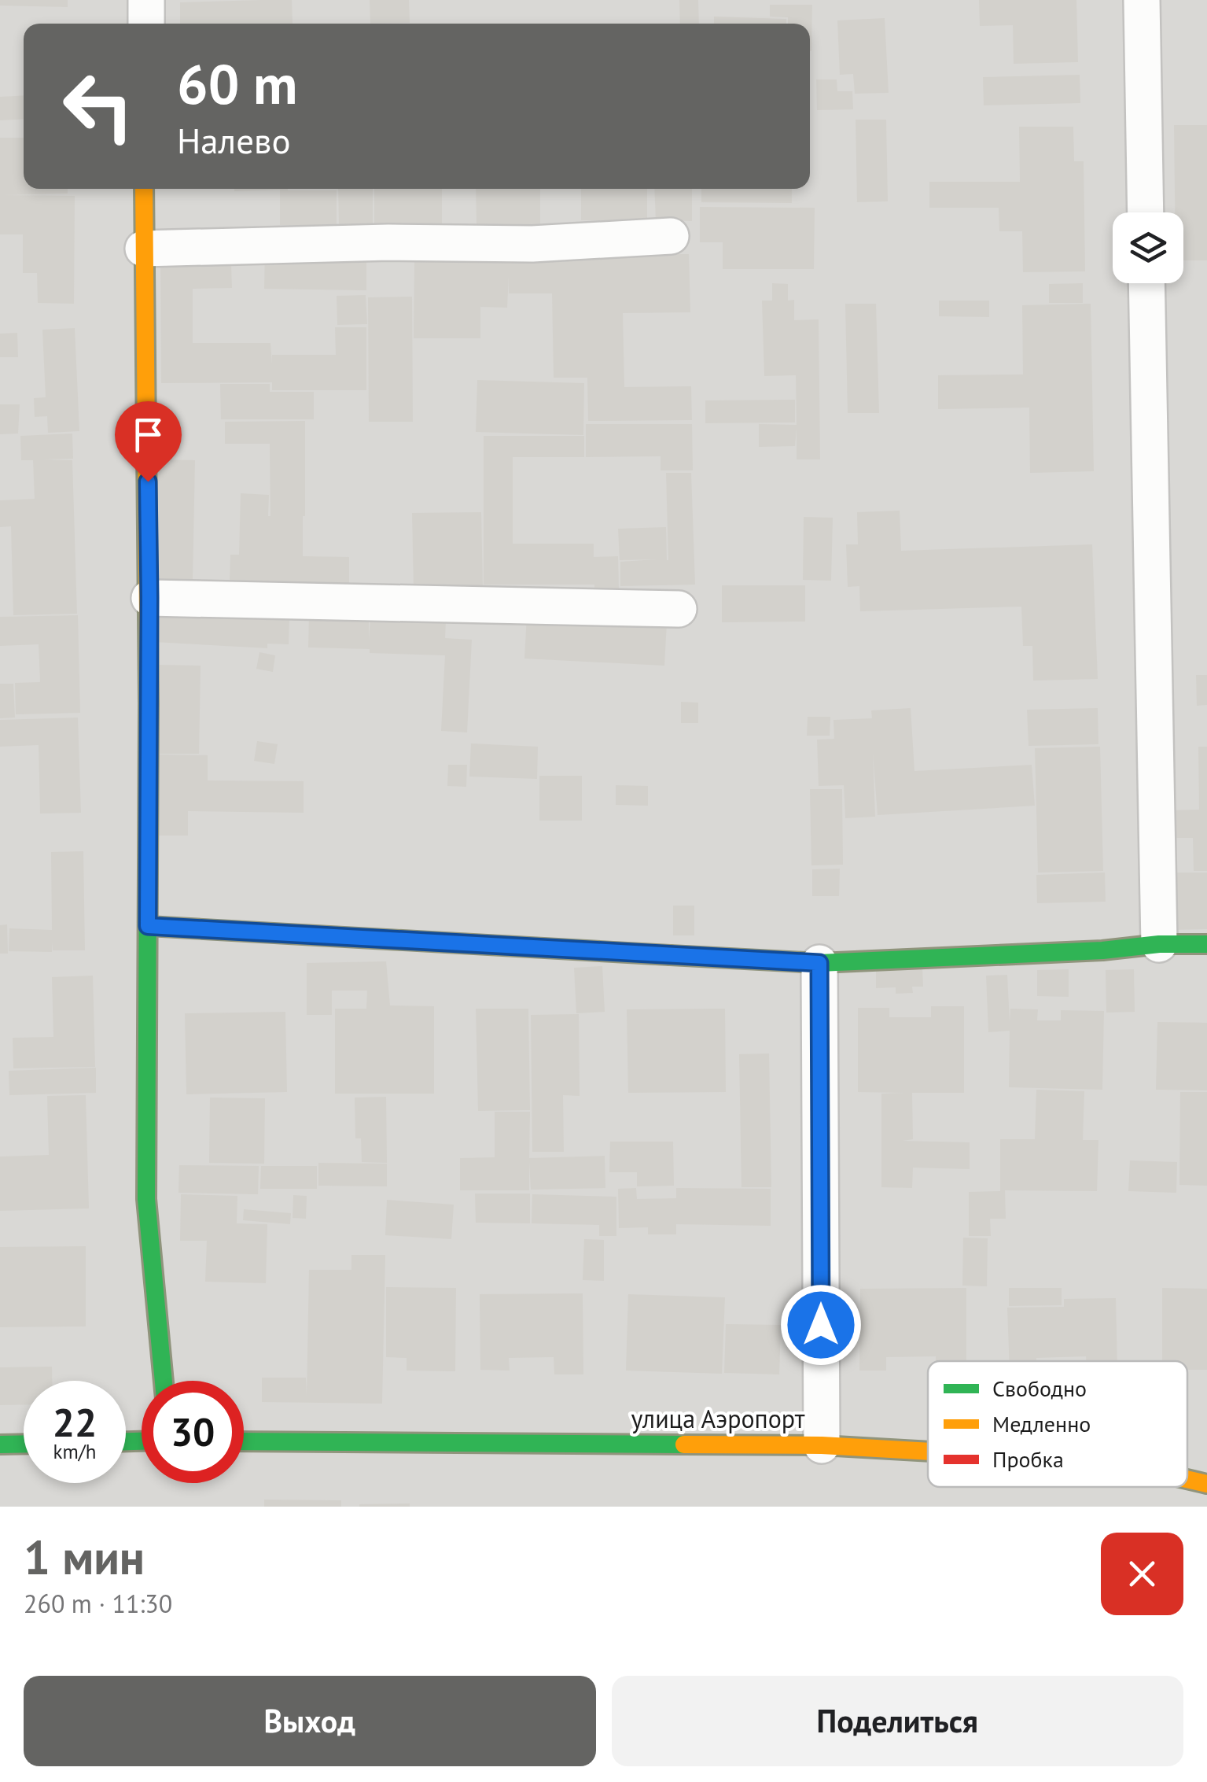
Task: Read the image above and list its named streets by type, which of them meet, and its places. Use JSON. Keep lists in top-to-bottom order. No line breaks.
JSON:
{"streets":{"street":["улица Аэропорт"]},"legend":["Свободно","Медленно","Пробка"],"page":{"turn":["60 m","Налево"],"speed":"22 km/h","limit":"30","heading":["1 мин","260 m · 11:30"],"buttons":["Выход","Поделиться"]}}
